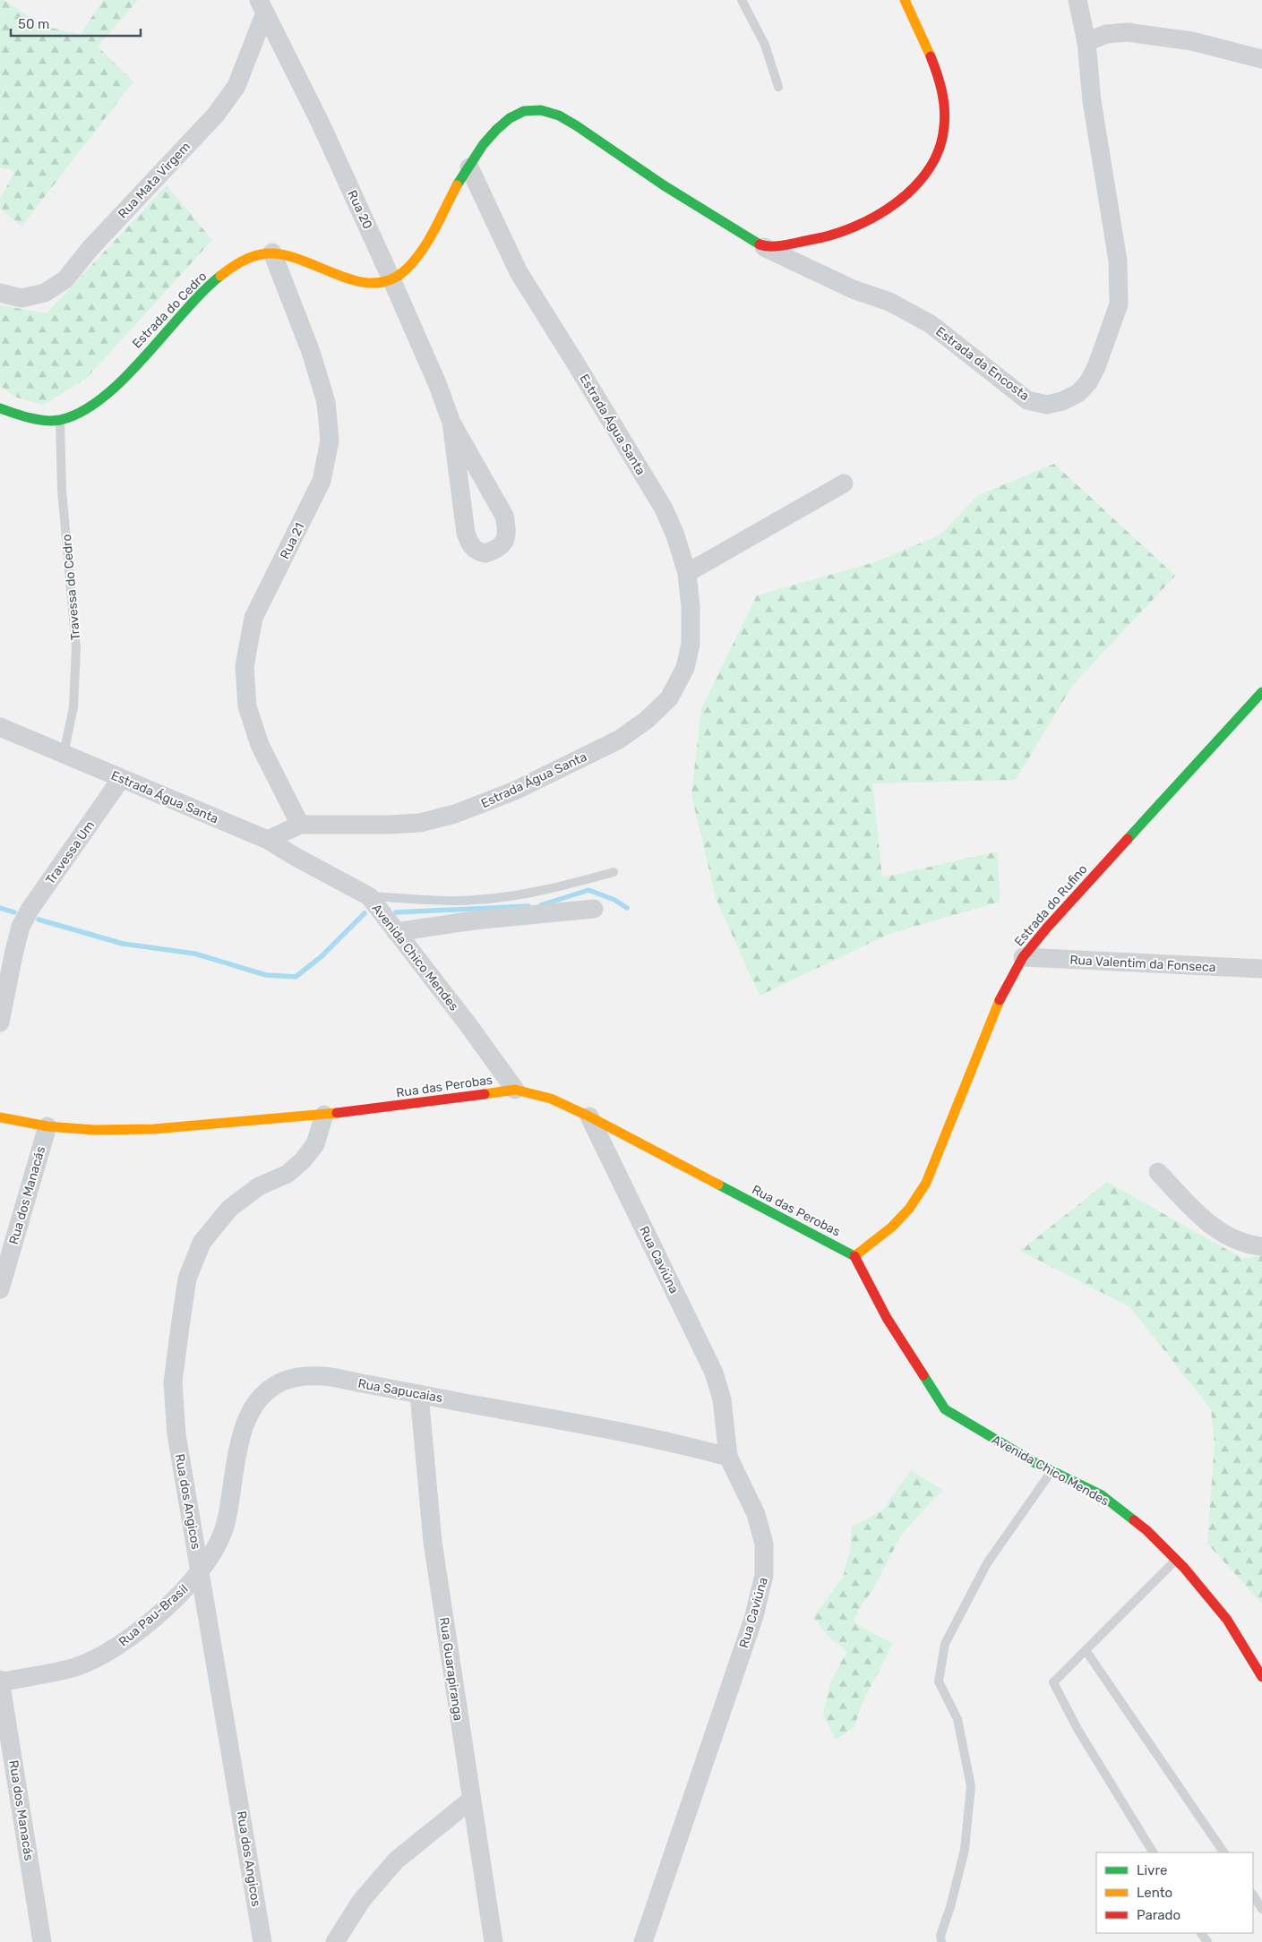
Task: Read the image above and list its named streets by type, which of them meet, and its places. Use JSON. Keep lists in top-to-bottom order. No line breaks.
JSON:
{"streets":{"street":["Rua Mata Virgem","Rua 20","Estrada do Cedro","Estrada da Encosta","Estrada Água Santa","Rua 21","Travessa Um","Estrada do Rufino","Avenida Chico Mendes","Rua Valentim da Fonseca","Rua das Perobas","Rua dos Manacás","Rua Caviúna","Rua Sapucaias","Rua dos Angicos","Rua Pau-Brasil","Rua Guarapiranga"],"lane":["Travessa do Cedro"]},"crossings":[["Rua Mata Virgem","Rua 20"],["Rua 20","Estrada do Cedro"],["Estrada do Cedro","Rua 21"],["Estrada do Cedro","Travessa do Cedro"],["Estrada Água Santa","Rua 21"],["Estrada Água Santa","Travessa do Cedro"],["Estrada Água Santa","Travessa Um"],["Estrada Água Santa","Avenida Chico Mendes"],["Estrada do Rufino","Avenida Chico Mendes"],["Estrada do Rufino","Rua Valentim da Fonseca"],["Estrada do Rufino","Rua das Perobas"],["Avenida Chico Mendes","Rua das Perobas"],["Rua das Perobas","Rua dos Manacás"],["Rua das Perobas","Rua Caviúna"],["Rua das Perobas","Rua dos Angicos"],["Rua dos Manacás","Rua Pau-Brasil"],["Rua Caviúna","Rua Sapucaias"],["Rua Sapucaias","Rua dos Angicos"],["Rua Sapucaias","Rua Pau-Brasil"],["Rua Sapucaias","Rua Guarapiranga"],["Rua dos Angicos","Rua Pau-Brasil"]],"legend":["Livre","Lento","Parado"],"scale_bar":"50 m"}
